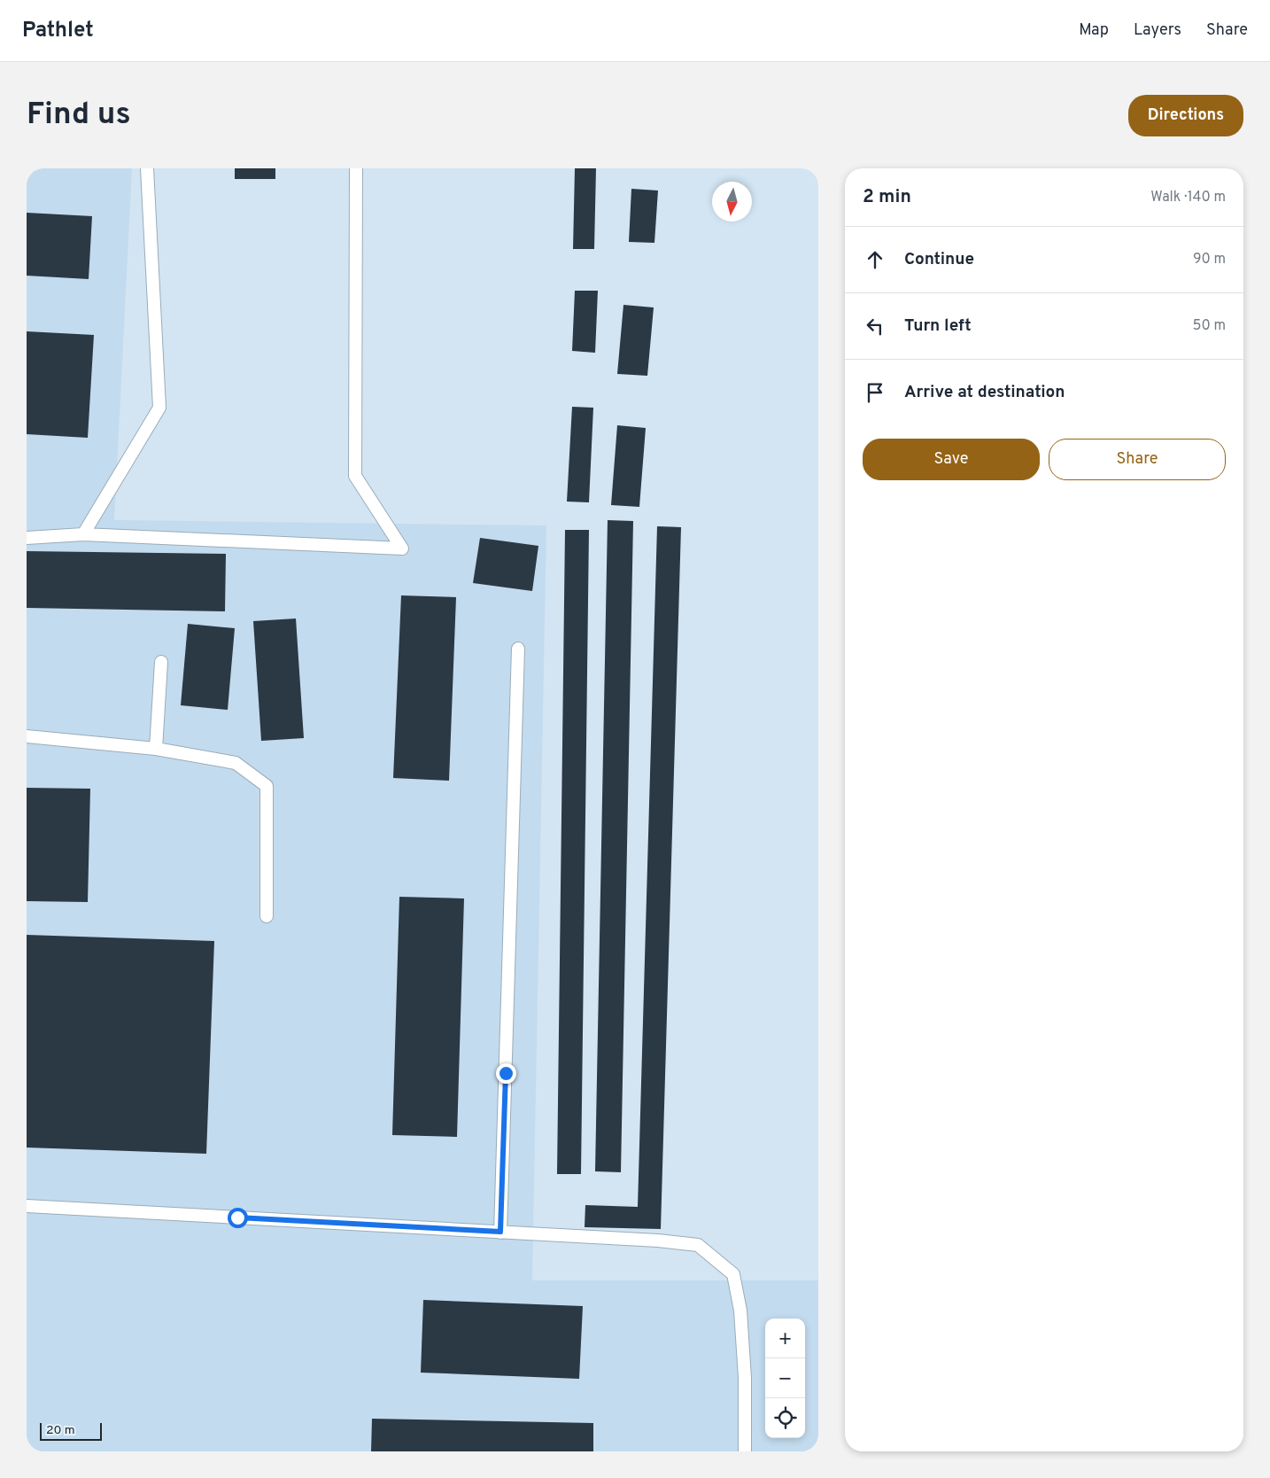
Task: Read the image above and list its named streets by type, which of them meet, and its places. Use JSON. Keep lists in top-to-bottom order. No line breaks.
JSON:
{"scale_bar":"20 m","north":"bottom","page":{"header":"Pathlet","nav":["Map","Layers","Share"],"buttons":["Directions",["Save","Share"]],"title":"Find us","heading":["2 min","Walk · 140 m"],"list":[["Continue","90 m"],["Turn left","50 m"],"Arrive at destination"],"map_buttons":["+","−"],"scale":"20 m"}}
